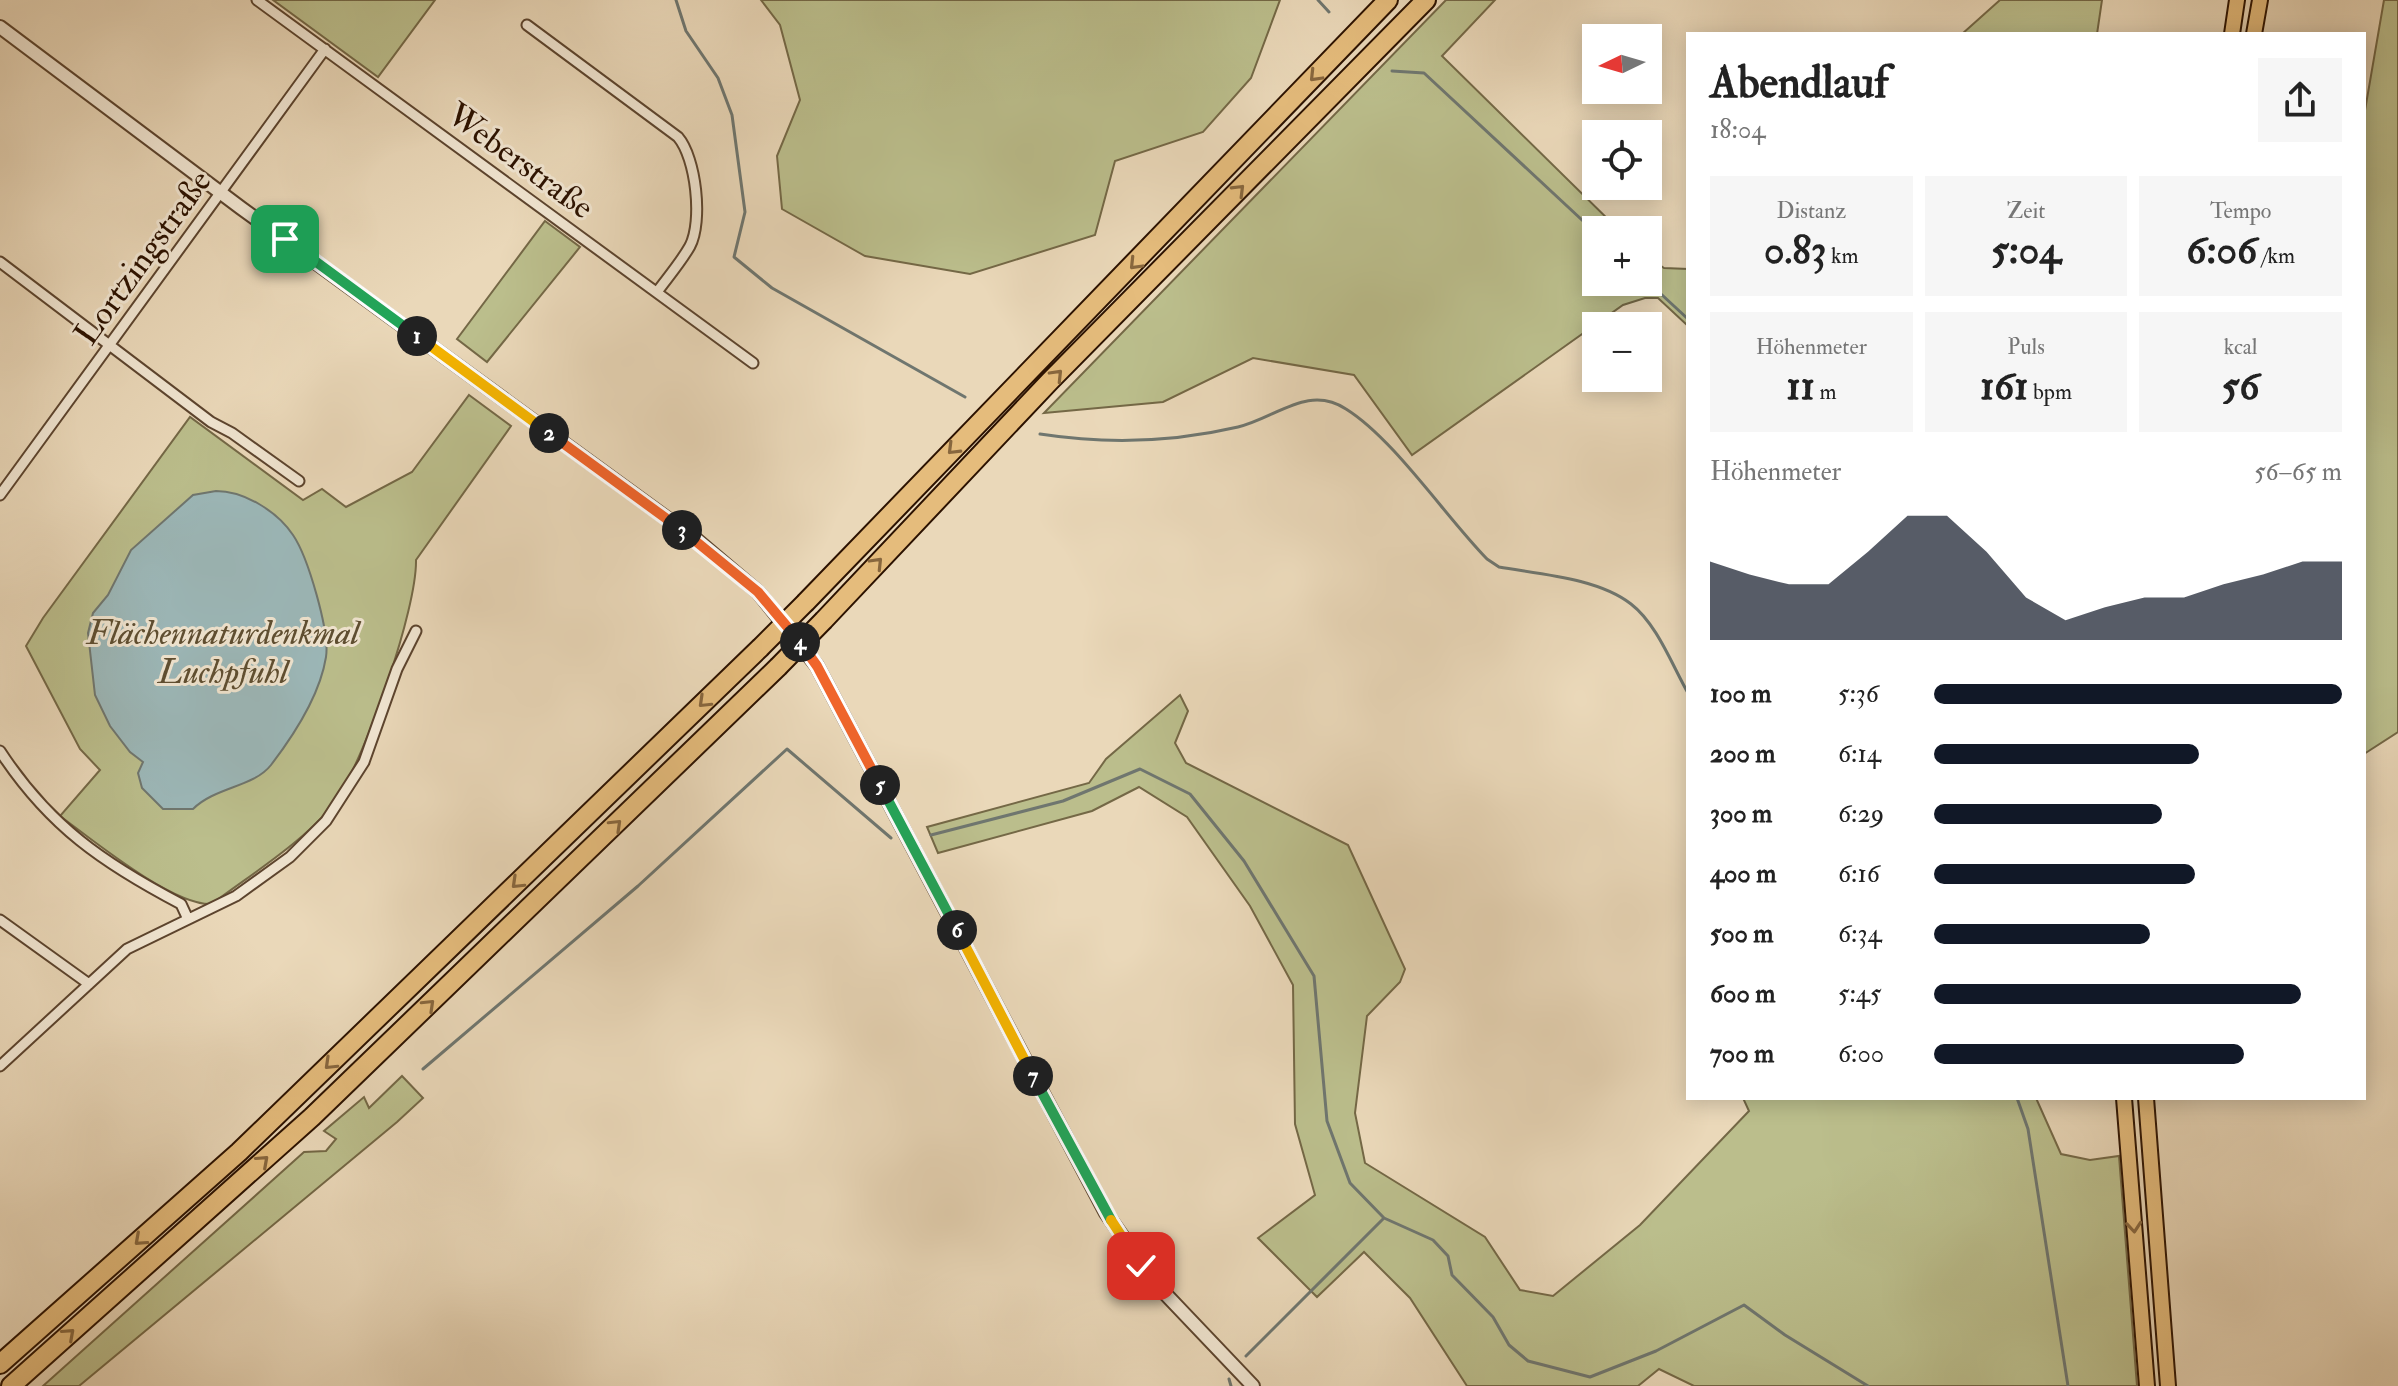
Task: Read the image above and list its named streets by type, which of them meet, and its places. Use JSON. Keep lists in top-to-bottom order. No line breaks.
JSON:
{"streets":{"street":["Weberstraße","Lortzingstraße"]},"crossings":[["Weberstraße","Lortzingstraße"]],"parks":["Flächennaturdenkmal Luchpfuhl"],"north":"left","page":{"map_buttons":["+","−"],"heading":["Abendlauf","18:04"],"stats":[["Distanz","0.83 km"],["Zeit","5:04"],["Tempo","6:06 /km"],["Höhenmeter","11 m"],["Puls","161 bpm"],["kcal","56"]],"pins":["1","2","3","4","5","6","7"],"chart":["Höhenmeter","56–65 m"],"list":[{"name":"100 m","note":"5:36"},{"name":"200 m","note":"6:14"},{"name":"300 m","note":"6:29"},{"name":"400 m","note":"6:16"},{"name":"500 m","note":"6:34"},{"name":"600 m","note":"5:45"},{"name":"700 m","note":"6:00"}]}}
